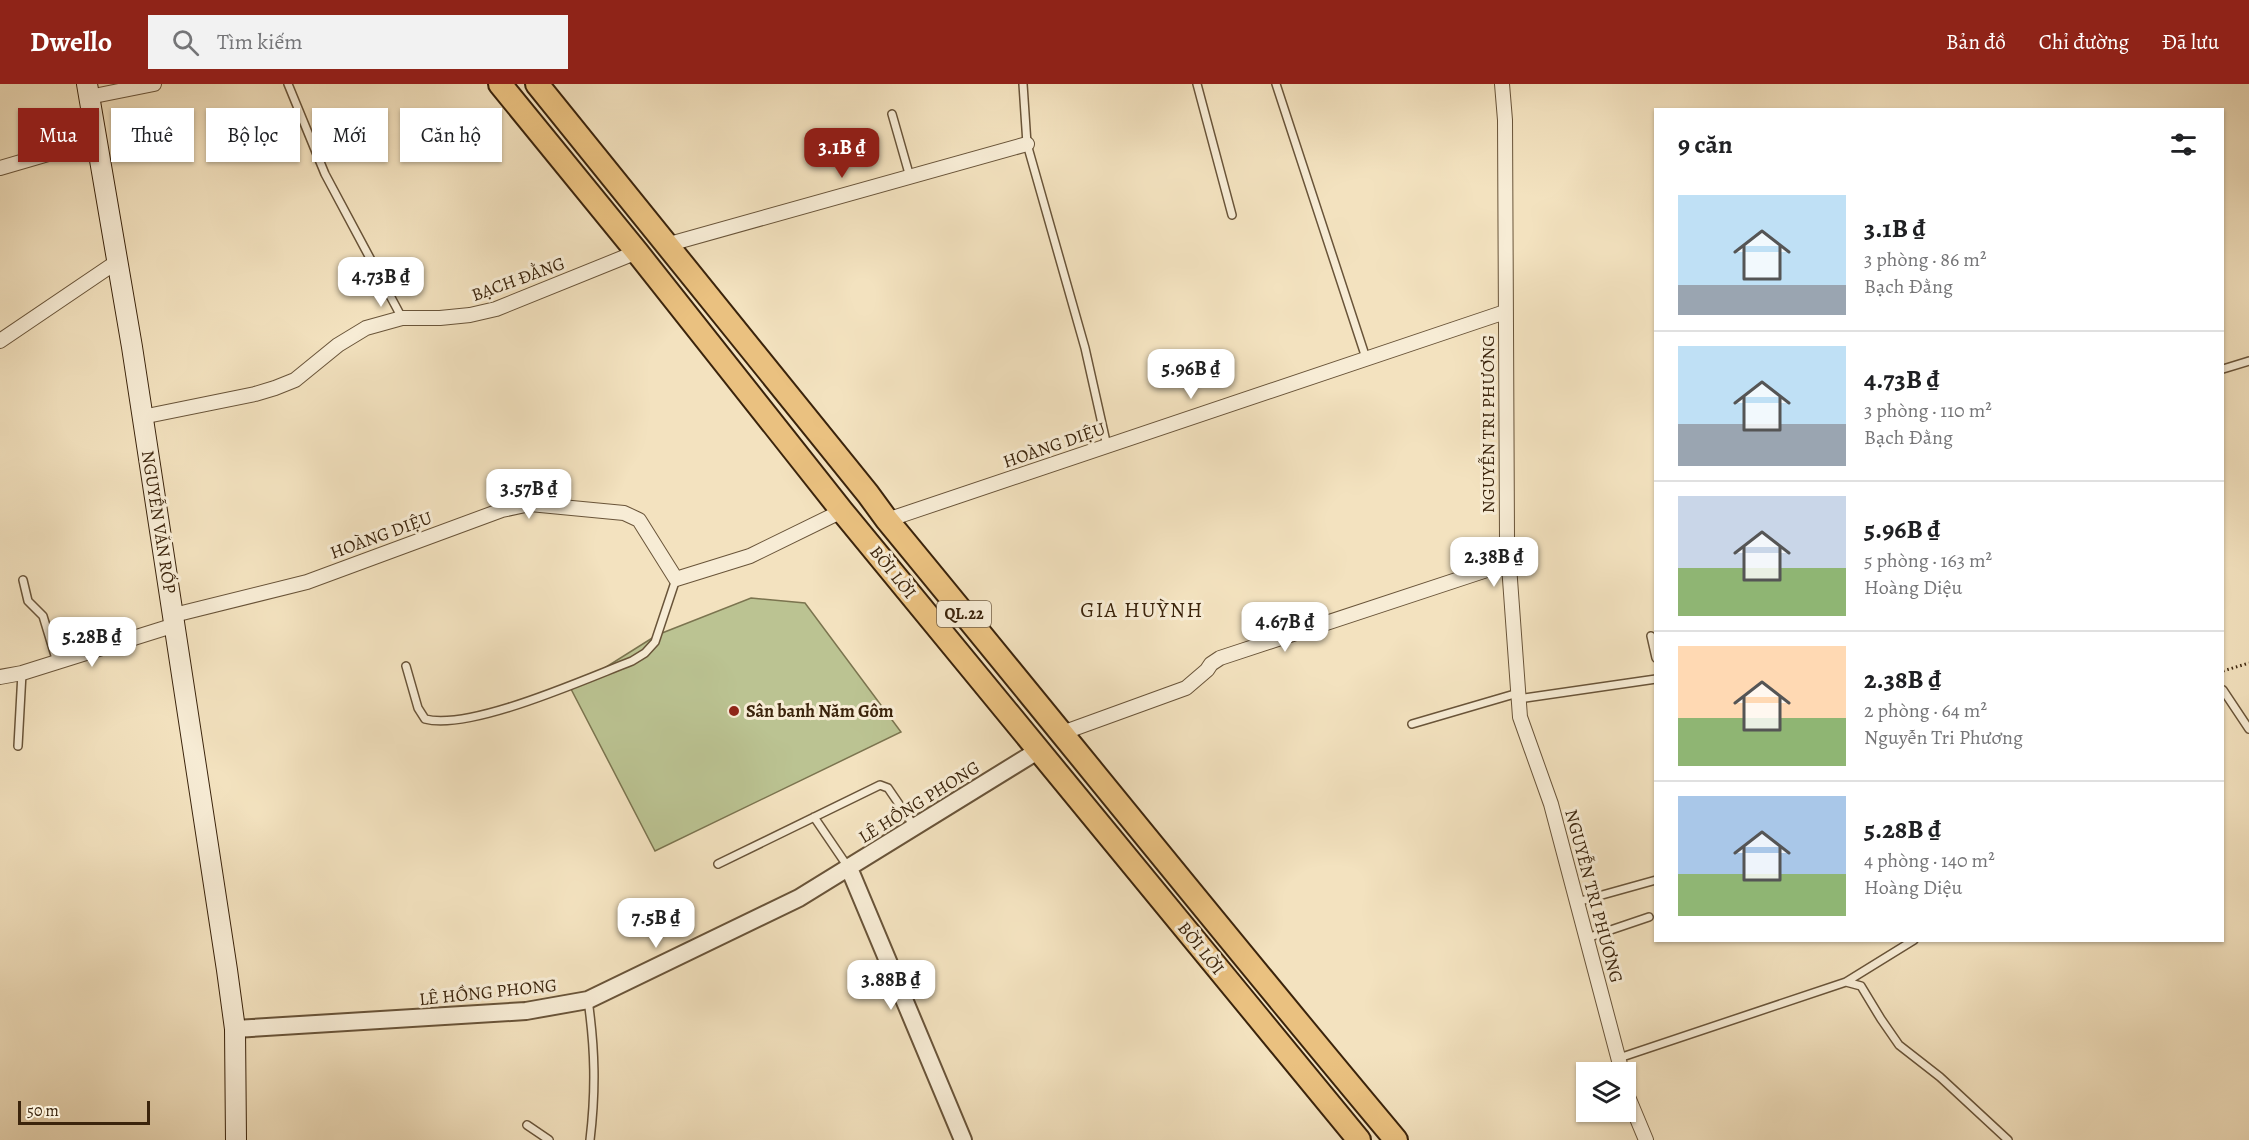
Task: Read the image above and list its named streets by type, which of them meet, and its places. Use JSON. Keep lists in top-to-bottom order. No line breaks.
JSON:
{"streets":{"highway":["BỜI LỜI","QL.22"],"main road":["NGUYỄN VĂN RỐP"],"street":["BẠCH ĐẰNG","NGUYỄN TRI PHƯƠNG","HOÀNG DIỆU","LÊ HỒNG PHONG"]},"crossings":[["BẠCH ĐẰNG","NGUYỄN VĂN RỐP"],["BẠCH ĐẰNG","BỜI LỜI"],["NGUYỄN TRI PHƯƠNG","HOÀNG DIỆU"],["HOÀNG DIỆU","NGUYỄN VĂN RỐP"],["HOÀNG DIỆU","BỜI LỜI"],["NGUYỄN VĂN RỐP","LÊ HỒNG PHONG"],["BỜI LỜI","LÊ HỒNG PHONG"]],"districts":["GIA HUỲNH"],"places":["Sân banh Năm Gôm"],"scale_bar":"50 m","page":{"header":"Dwello","search":"Tìm kiếm","nav":["Bản đồ","Chỉ đường","Đã lưu"],"chip":["Mua","Thuê","Bộ lọc","Mới","Căn hộ"],"heading":"9 căn","price":["3.1B ₫","4.73B ₫","5.96B ₫","3.57B ₫","2.38B ₫","4.67B ₫","5.28B ₫","7.5B ₫","3.88B ₫"],"list":[{"name":"3.1B ₫","note":"3 phòng · 86 m² · Bạch Đằng"},{"name":"4.73B ₫","note":"3 phòng · 110 m² · Bạch Đằng"},{"name":"5.96B ₫","note":"5 phòng · 163 m² · Hoàng Diệu"},{"name":"2.38B ₫","note":"2 phòng · 64 m² · Nguyễn Tri Phương"},{"name":"5.28B ₫","note":"4 phòng · 140 m² · Hoàng Diệu"}],"scale":"50 m"}}
